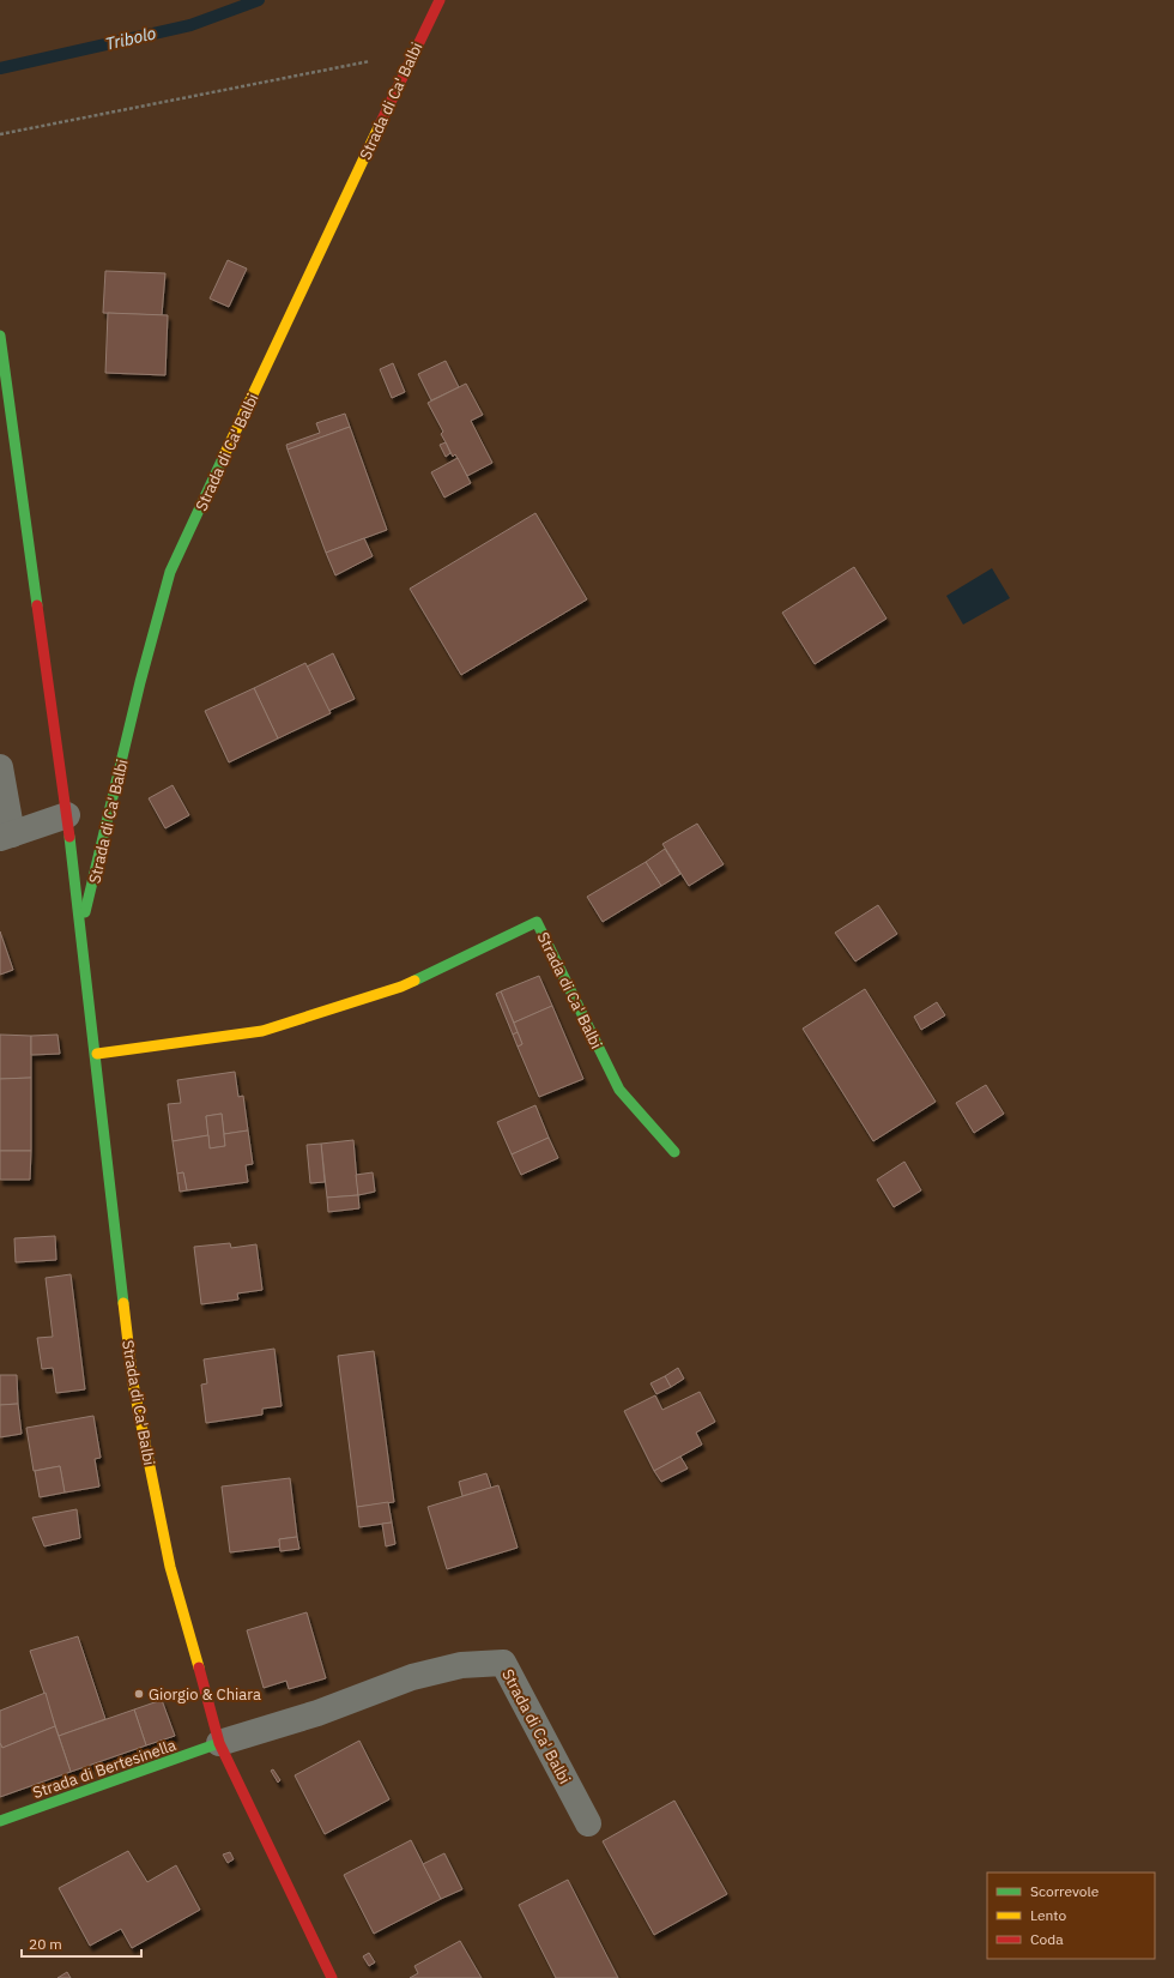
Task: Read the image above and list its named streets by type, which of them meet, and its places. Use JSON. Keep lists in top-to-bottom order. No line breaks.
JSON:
{"streets":{"street":["Strada di Ca' Balbi","Strada di Bertesinella"]},"crossings":[["Strada di Ca' Balbi","Strada di Bertesinella"]],"water":["Tribolo"],"places":["Giorgio & Chiara"],"legend":["Scorrevole","Lento","Coda"],"scale_bar":"20 m"}
